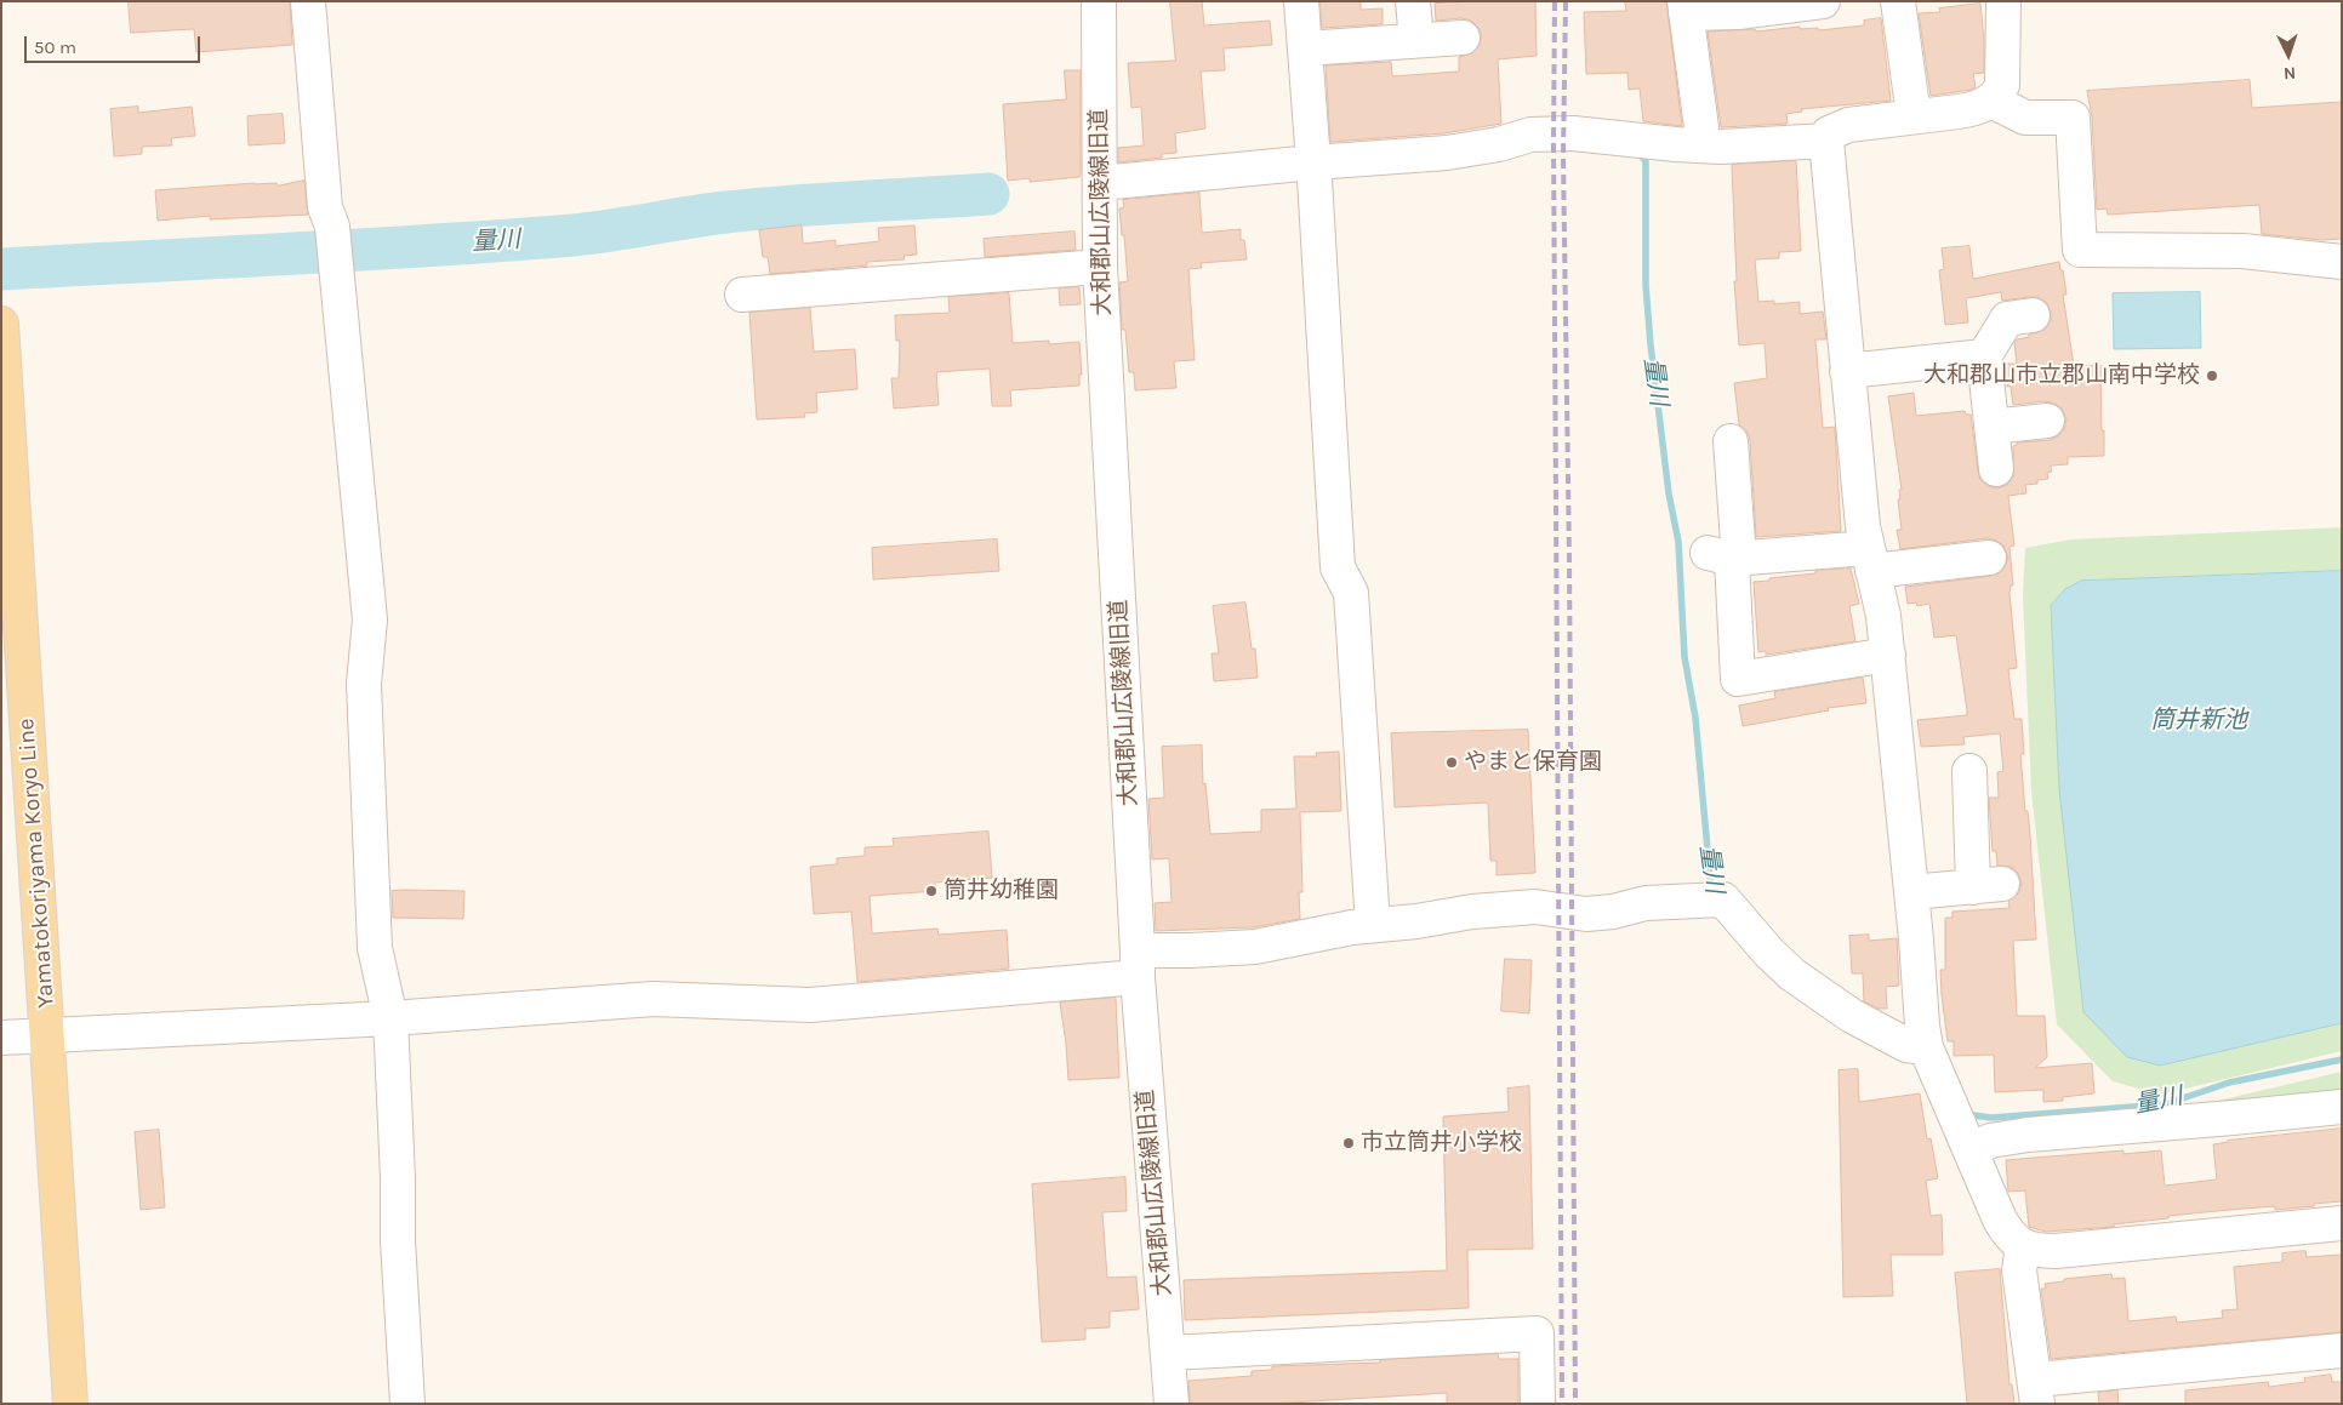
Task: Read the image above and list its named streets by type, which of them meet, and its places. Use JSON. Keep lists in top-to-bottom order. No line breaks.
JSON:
{"streets":{"main road":["Yamatokoriyama Koryo Line"],"street":["大和郡山広陵線旧道"]},"water":["量川","筒井新池"],"places":["大和郡山市立郡山南中学校","やまと保育園","筒井幼稚園","市立筒井小学校"],"scale_bar":"50 m","north":"bottom"}
